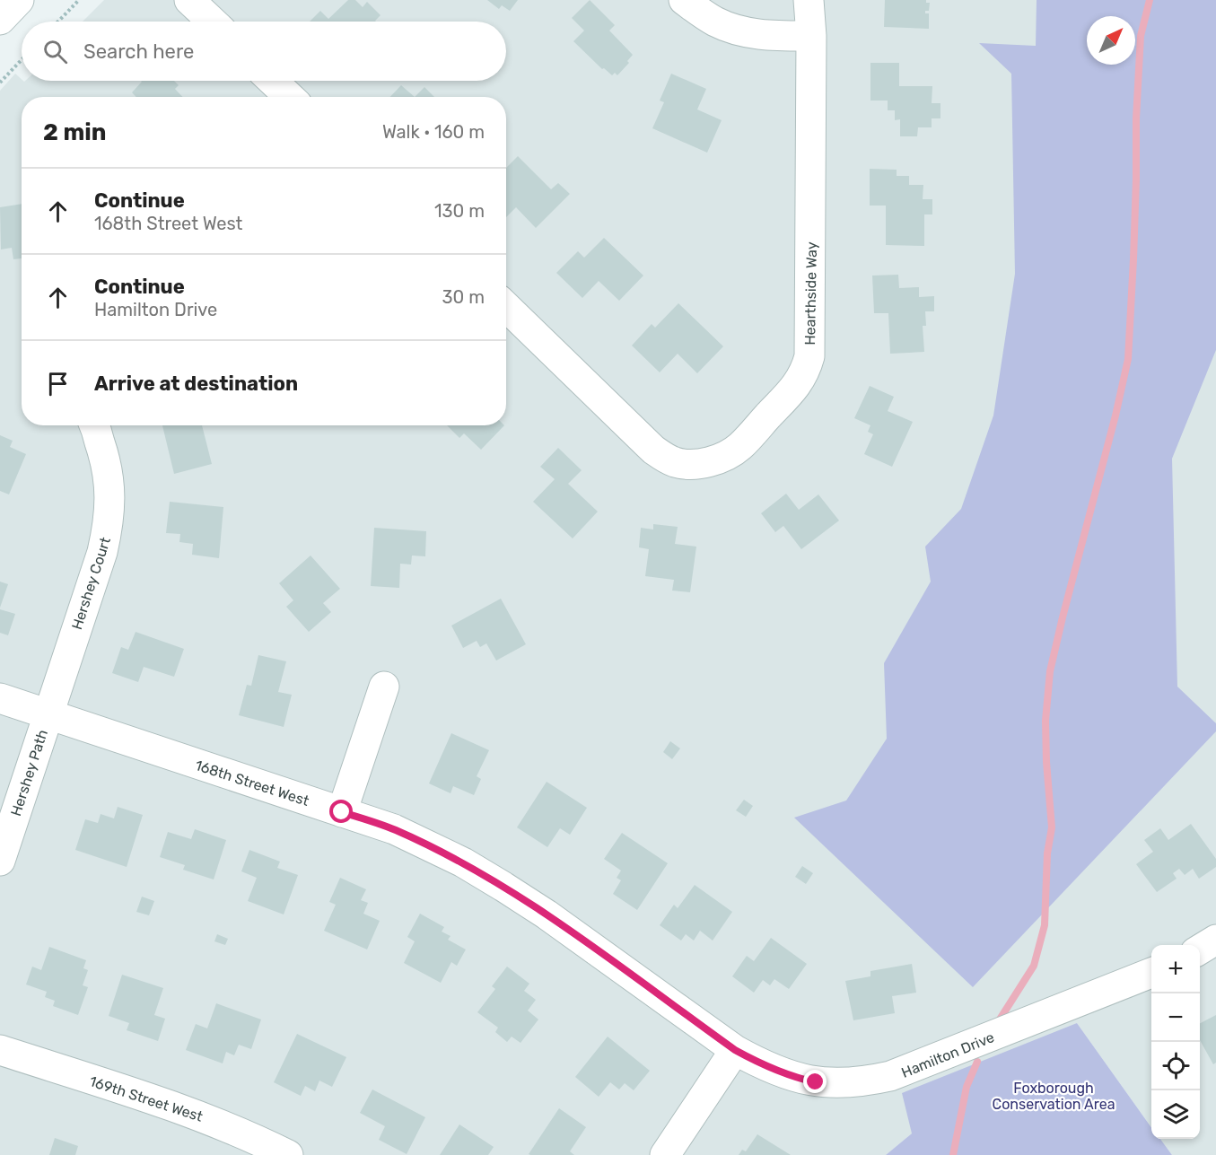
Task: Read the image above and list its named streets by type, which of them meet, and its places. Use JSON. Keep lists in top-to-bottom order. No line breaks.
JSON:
{"streets":{"street":["Hearthside Way","Hershey Court","Hershey Path","168th Street West","Hamilton Drive","169th Street West"]},"crossings":[["Hershey Court","Hershey Path"],["Hershey Court","168th Street West"],["Hershey Path","168th Street West"],["168th Street West","Hamilton Drive"]],"parks":["Foxborough Conservation Area"],"north":"top right","page":{"search":"Search here","heading":["2 min","Walk · 160 m"],"list":[["Continue","168th Street West","130 m"],["Continue","Hamilton Drive","30 m"],"Arrive at destination"],"map_buttons":["+","−"]}}
